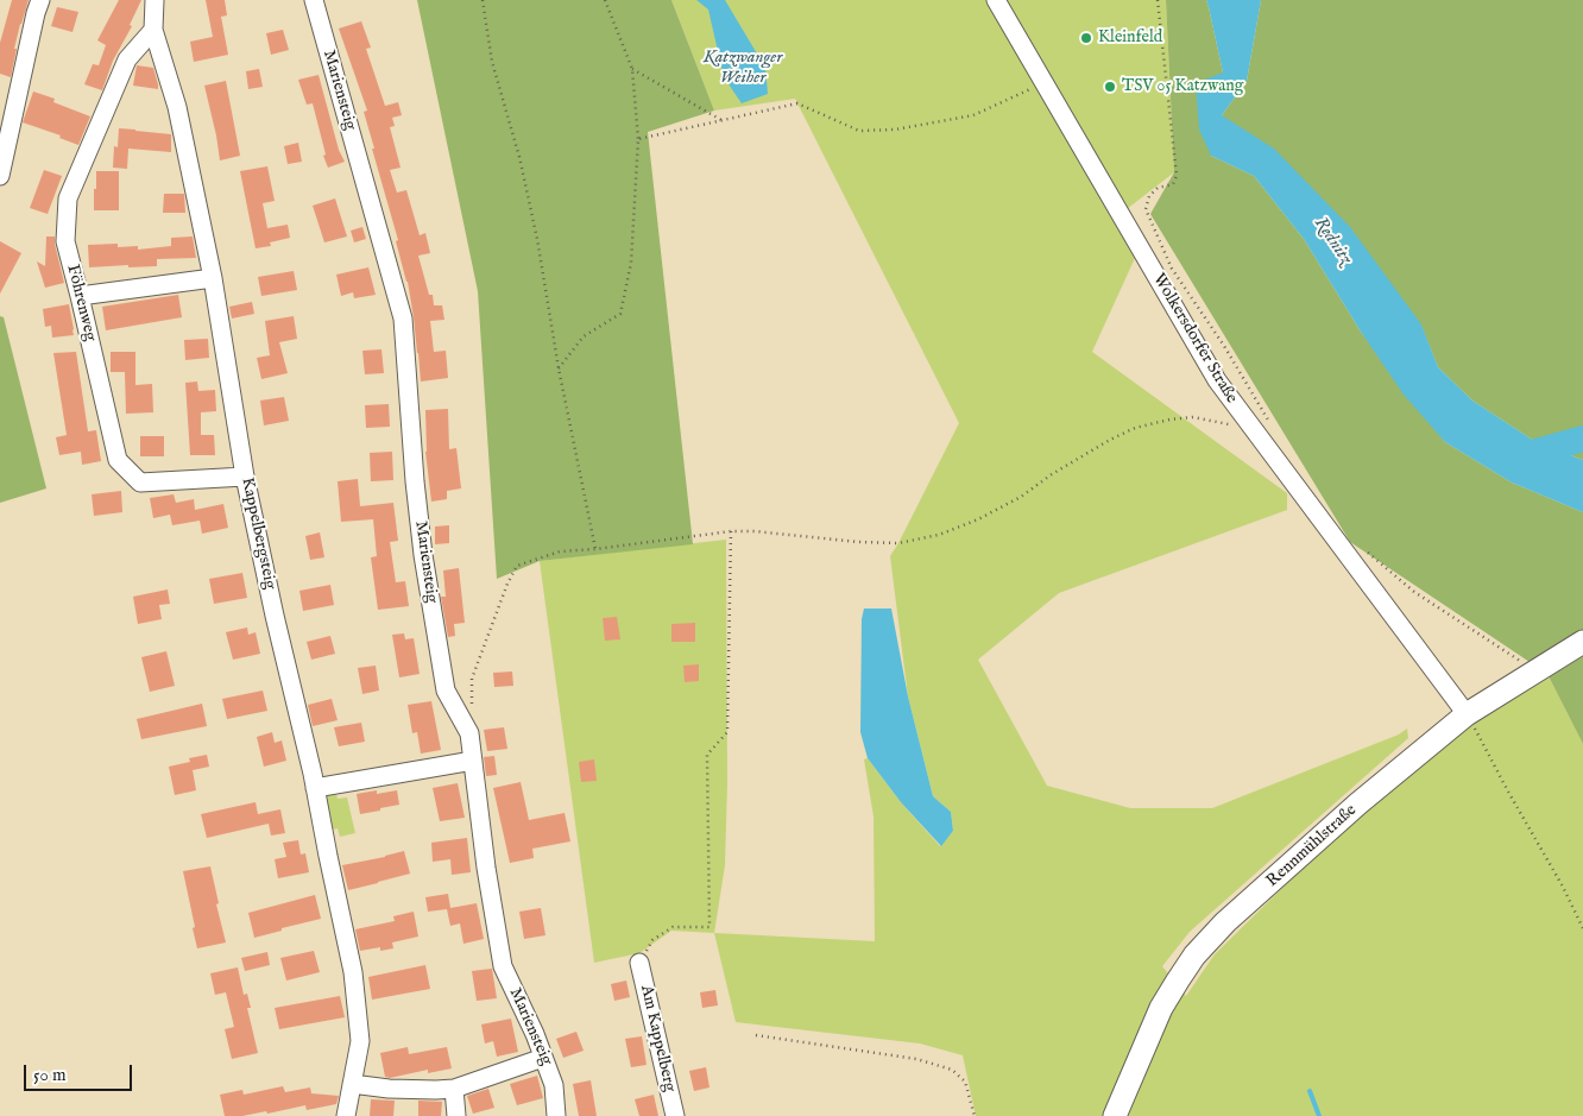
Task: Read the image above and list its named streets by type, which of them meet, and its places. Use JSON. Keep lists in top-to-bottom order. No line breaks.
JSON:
{"streets":{"main road":["Rennmühlstraße"],"street":["Mariensteig","Föhrenweg","Wolkersdorfer Straße","Kappelbergsteig","Am Kappelberg"]},"crossings":[["Föhrenweg","Kappelbergsteig"],["Wolkersdorfer Straße","Rennmühlstraße"]],"water":["Katzwanger Weiher","Rednitz"],"places":["Kleinfeld","TSV 05 Katzwang"],"scale_bar":"50 m"}
